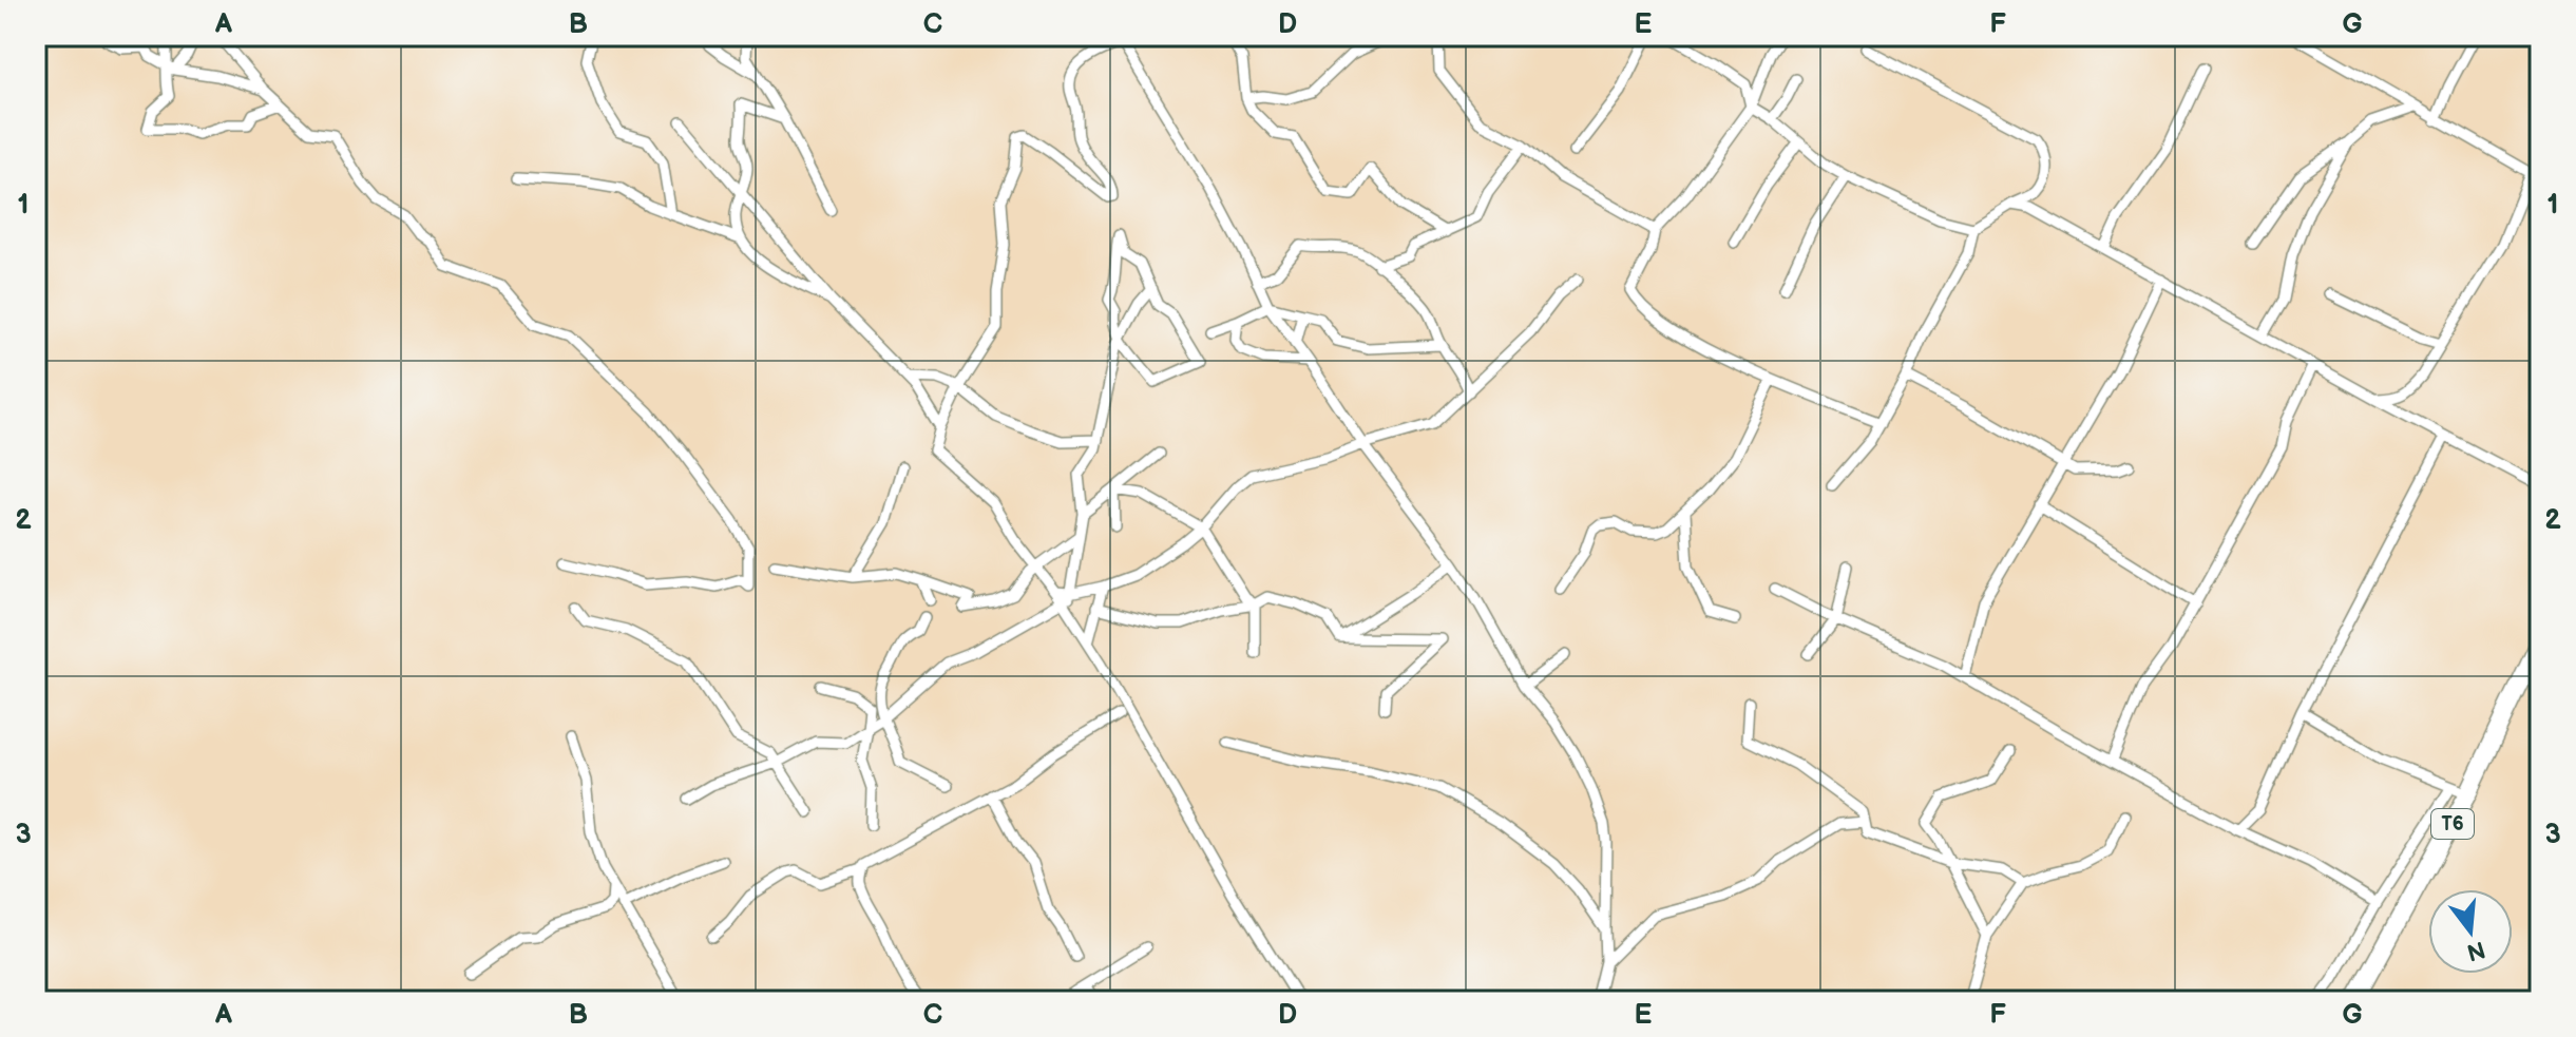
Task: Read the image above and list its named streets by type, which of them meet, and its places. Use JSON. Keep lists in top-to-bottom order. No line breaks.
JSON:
{"streets":{"highway":["T6"]},"north":"bottom","grid":{"columns":["A","B","C","D","E","F","G"],"rows":["1","2","3"]}}
